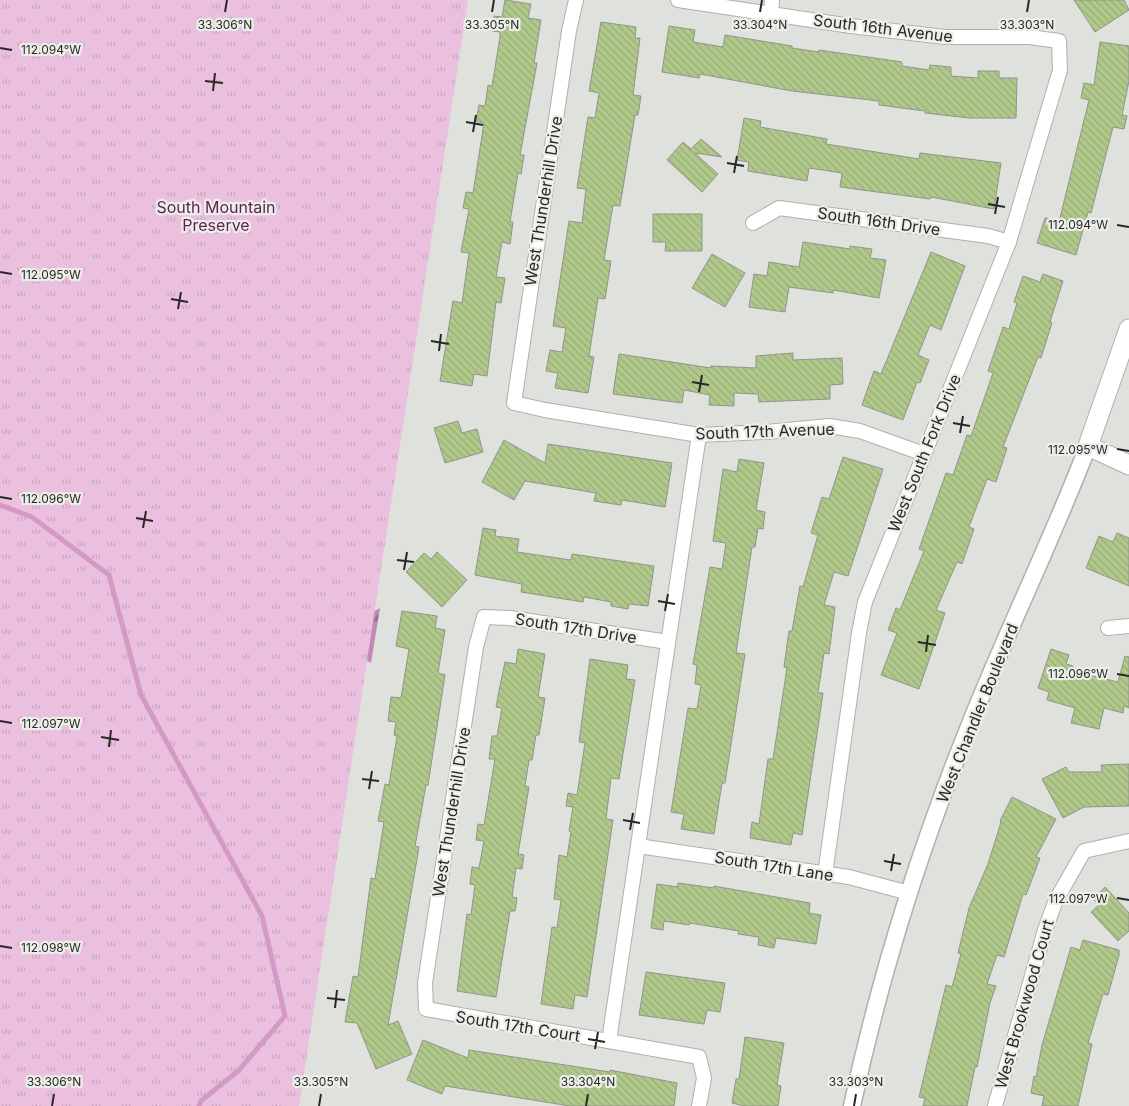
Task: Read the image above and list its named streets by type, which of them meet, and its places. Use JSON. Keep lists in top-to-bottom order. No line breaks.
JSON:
{"streets":{"main road":["West Chandler Boulevard"],"street":["South 16th Avenue","West Thunderhill Drive","South 16th Drive","South 17th Avenue","West South Fork Drive","South 17th Drive","South 17th Lane","West Brookwood Court","South 17th Court"]},"crossings":[["South 16th Avenue","West South Fork Drive"],["West Thunderhill Drive","South 17th Avenue"],["West Thunderhill Drive","South 17th Drive"],["West Thunderhill Drive","South 17th Court"],["South 16th Drive","West South Fork Drive"],["South 17th Avenue","West South Fork Drive"],["West South Fork Drive","South 17th Lane"],["West Chandler Boulevard","South 17th Lane"]],"parks":["South Mountain Preserve"],"coordinates":["33.306°N","33.305°N","33.304°N","33.303°N","112.094°W","112.095°W","112.096°W","112.097°W","112.098°W"]}
